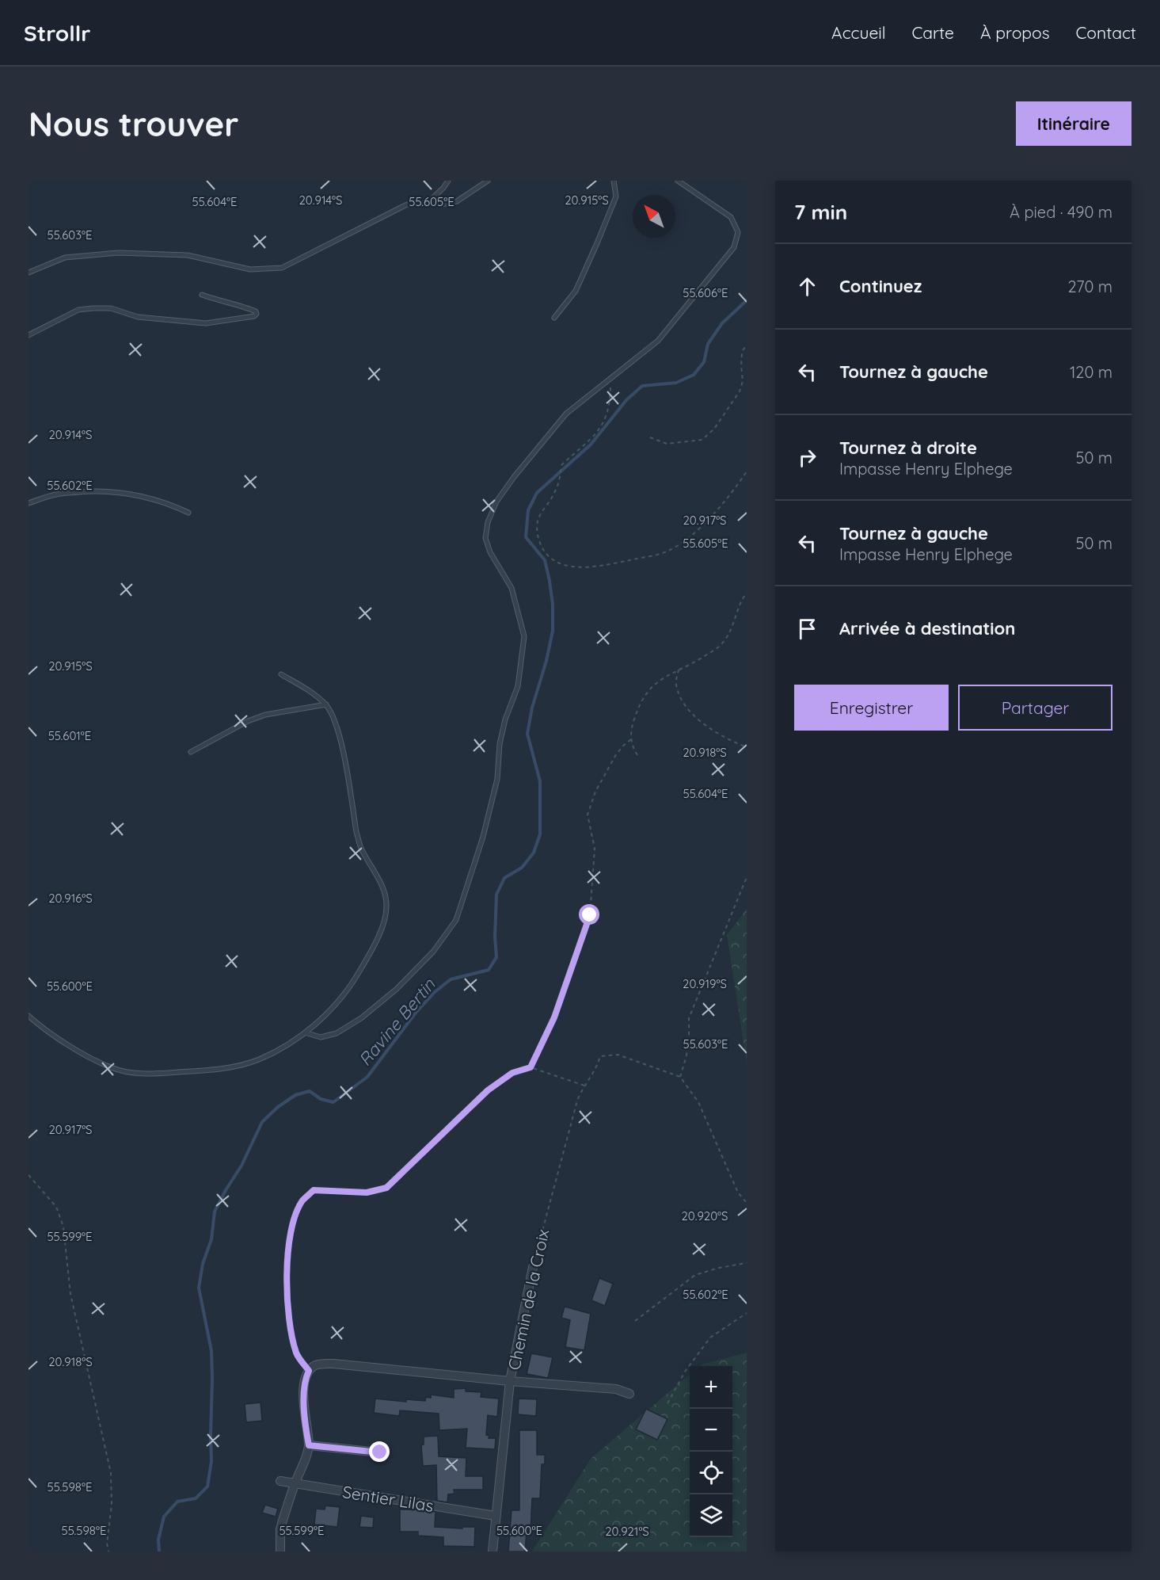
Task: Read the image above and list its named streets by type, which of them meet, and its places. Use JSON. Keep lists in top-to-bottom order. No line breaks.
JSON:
{"streets":{"street":["Chemin de la Croix","Sentier Lilas"]},"crossings":[["Chemin de la Croix","Sentier Lilas"]],"water":["Ravine Bertin"],"north":"top left","page":{"header":"Strollr","nav":["Accueil","Carte","À propos","Contact"],"buttons":["Itinéraire",["Enregistrer","Partager"]],"title":"Nous trouver","heading":["7 min","À pied · 490 m"],"list":[["Continuez","270 m"],["Tournez à gauche","120 m"],["Tournez à droite","Impasse Henry Elphege","50 m"],["Tournez à gauche","Impasse Henry Elphege","50 m"],"Arrivée à destination"],"map_buttons":["+","−"]},"coordinates":["20.914°S","20.915°S","55.604°E","55.605°E","55.603°E","55.606°E","55.602°E","20.917°S","55.601°E","20.918°S","20.916°S","20.919°S","55.600°E","20.920°S","55.599°E","55.598°E","20.921°S"]}
